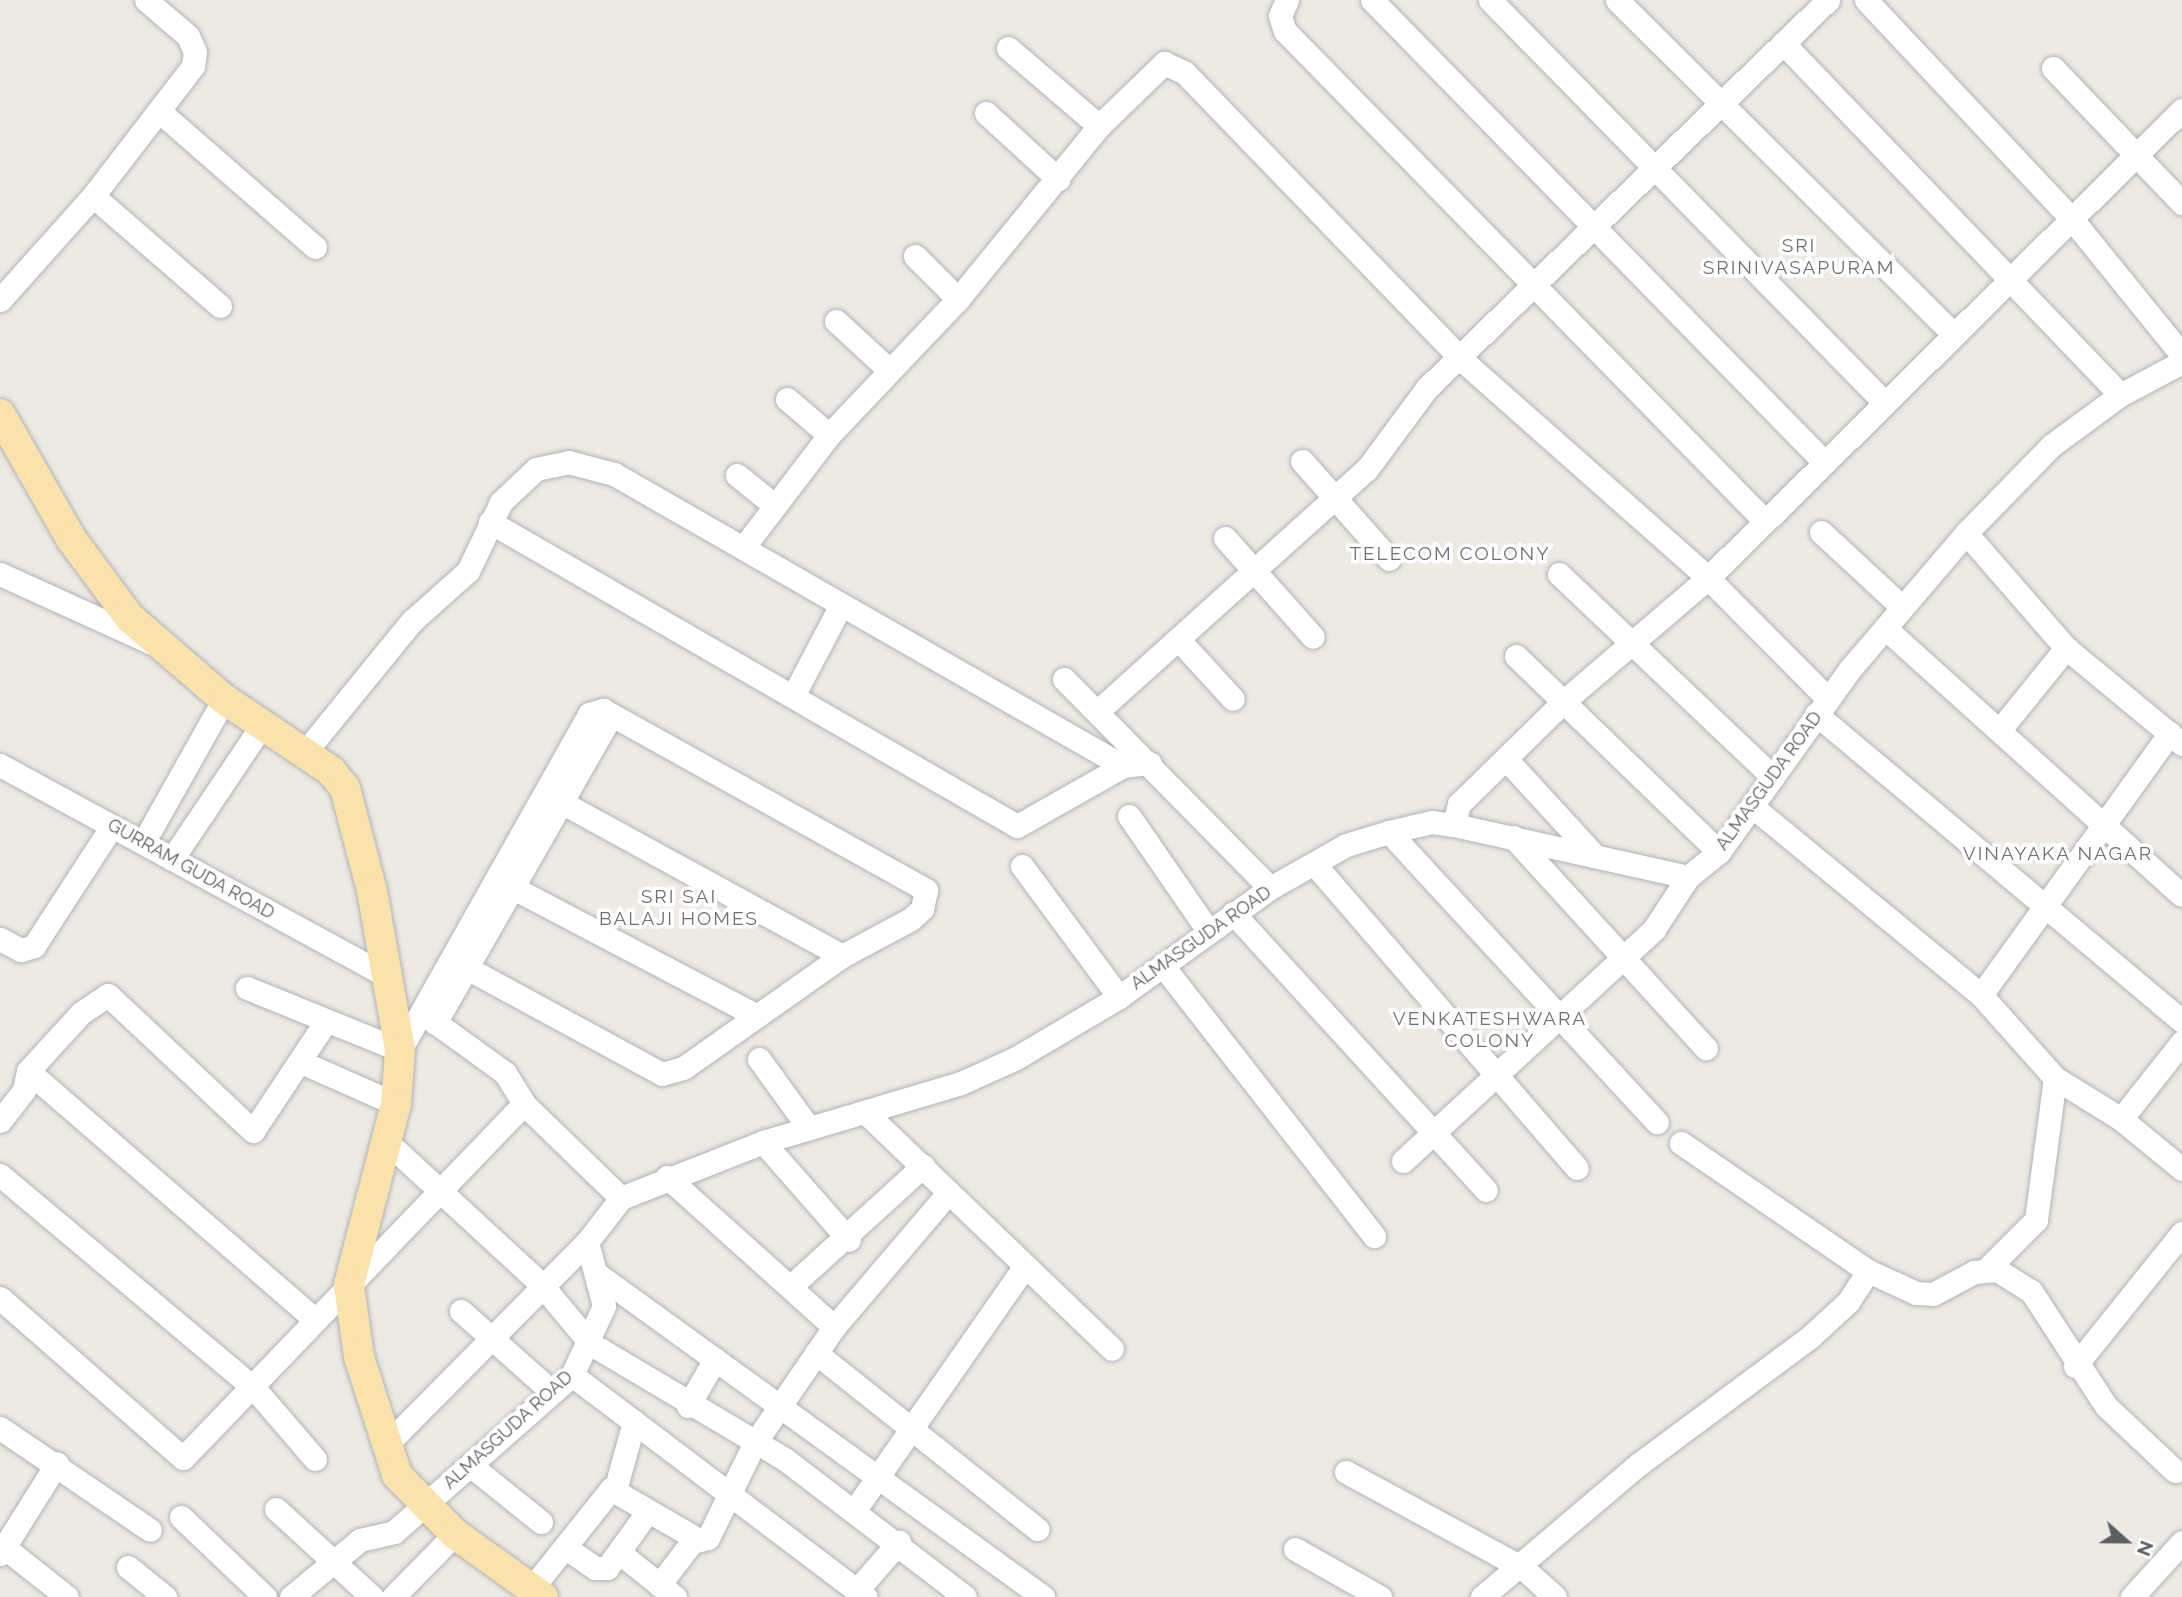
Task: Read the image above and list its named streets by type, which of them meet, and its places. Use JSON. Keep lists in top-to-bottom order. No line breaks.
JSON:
{"streets":{"street":["ALMASGUDA ROAD","GURRAM GUDA ROAD"]},"districts":["SRI SRINIVASAPURAM","TELECOM COLONY","VINAYAKA NAGAR","SRI SAI BALAJI HOMES","VENKATESHWARA COLONY"],"north":"right"}
